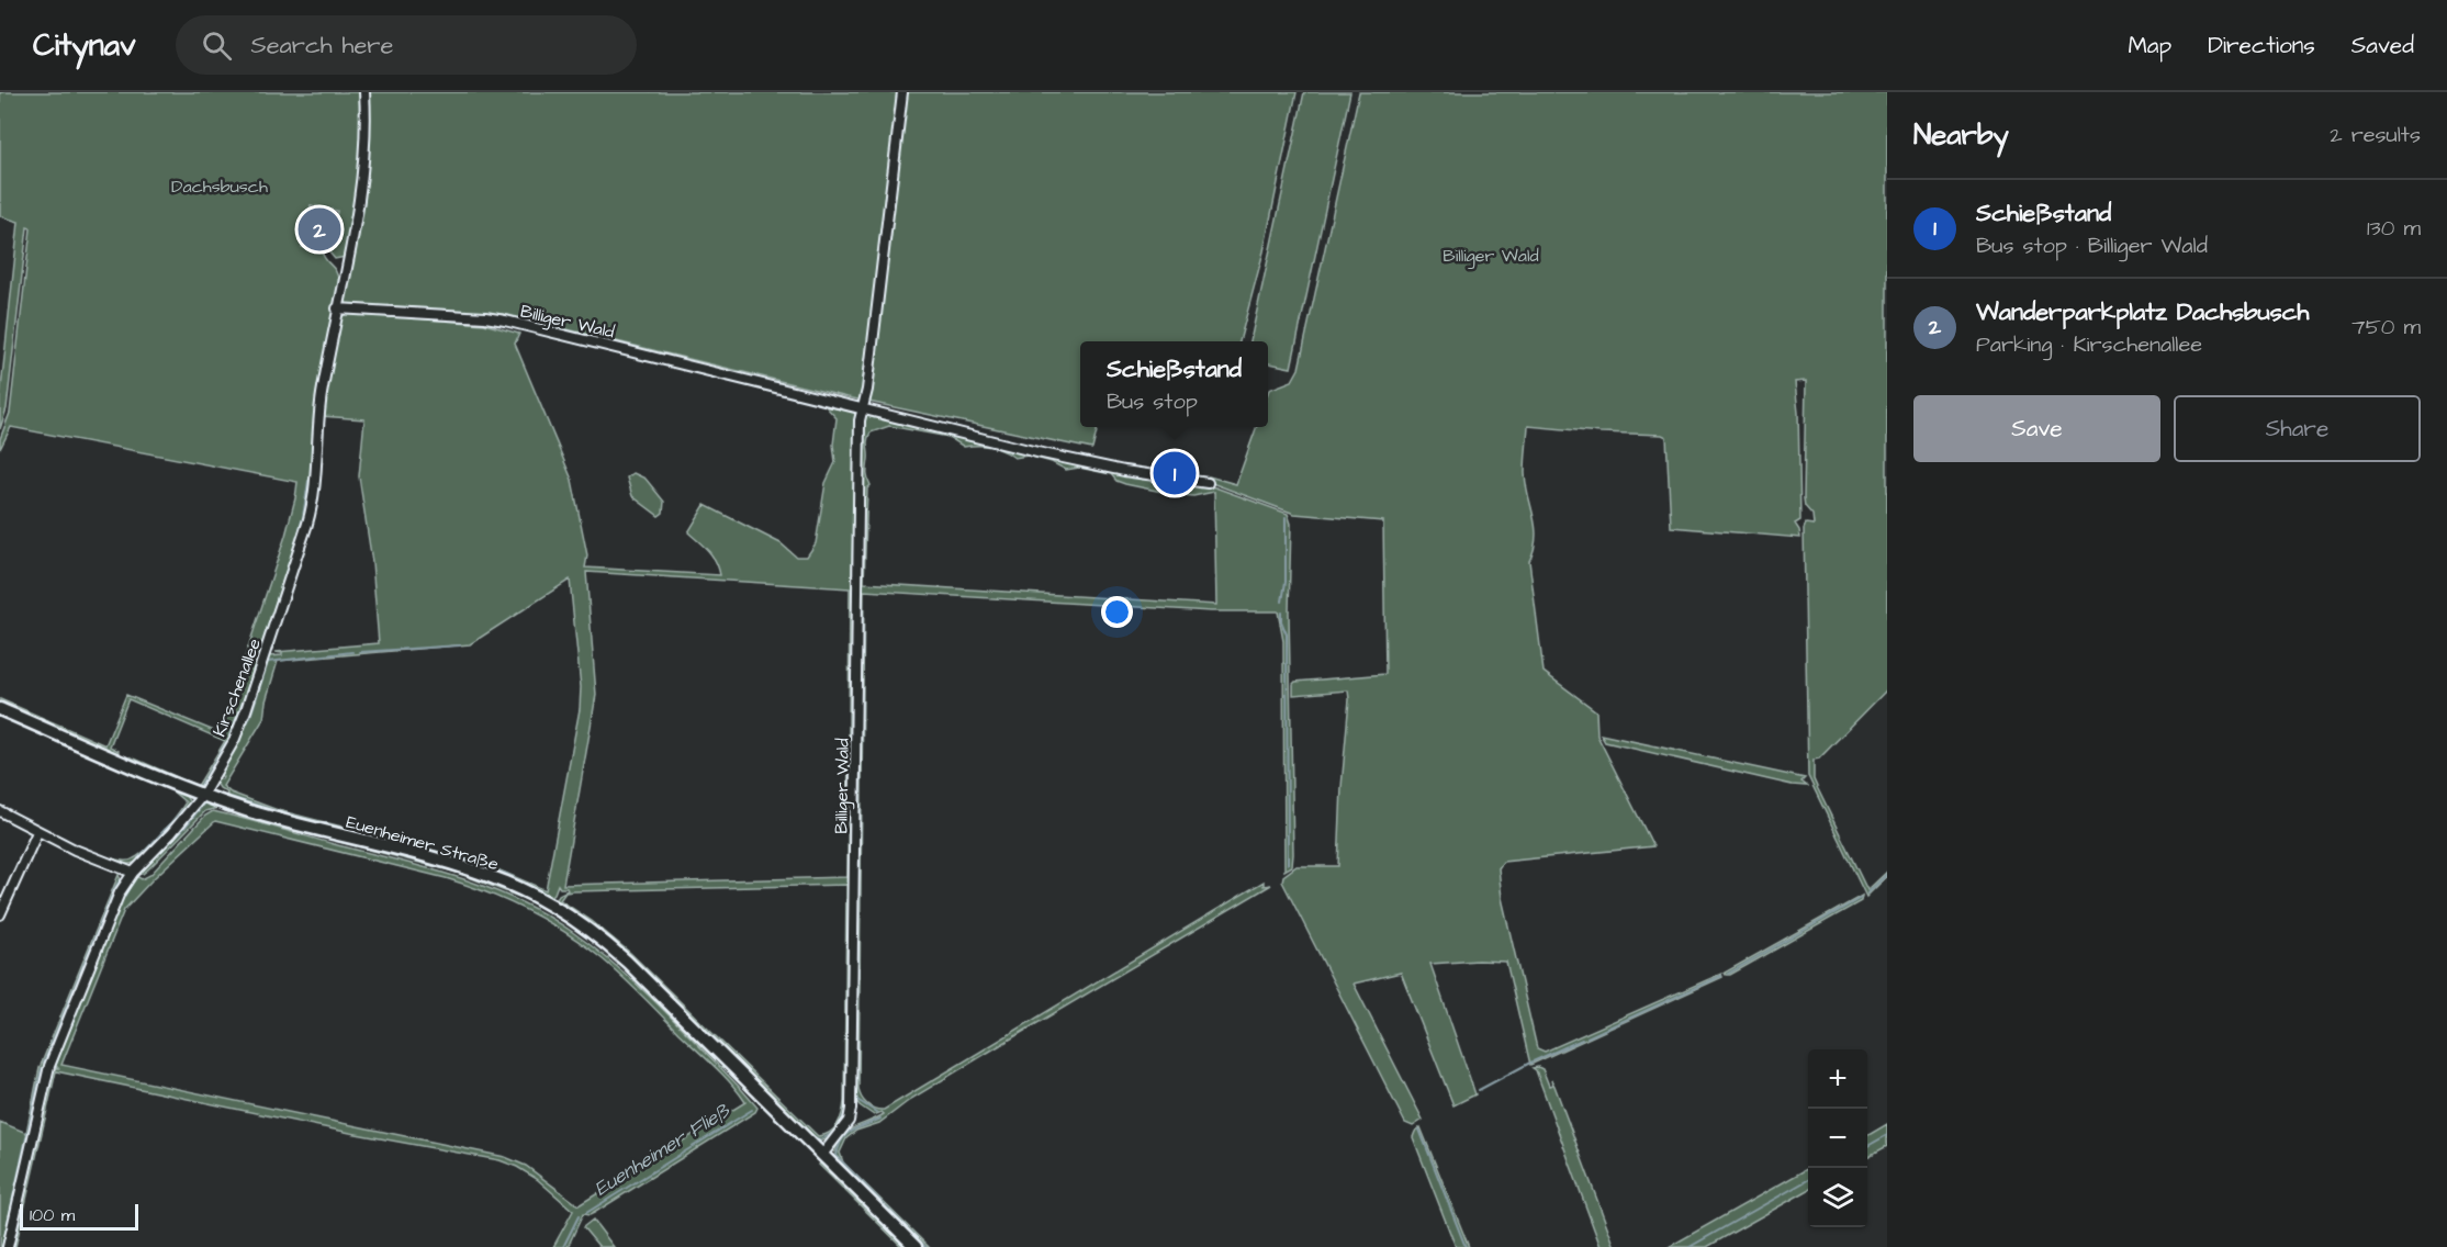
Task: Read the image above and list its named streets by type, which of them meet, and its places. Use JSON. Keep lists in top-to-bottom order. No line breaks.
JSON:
{"streets":{"main road":["Euenheimer Straße"],"street":["Billiger Wald","Kirschenallee"]},"crossings":[["Billiger Wald","Kirschenallee"],["Billiger Wald","Euenheimer Straße"],["Kirschenallee","Euenheimer Straße"]],"water":["Euenheimer Fließ"],"parks":["Dachsbusch","Billiger Wald"],"scale_bar":"100 m","page":{"header":"Citynav","search":"Search here","nav":["Map","Directions","Saved"],"heading":["Nearby","2 results"],"list":[{"mark":"1","name":"Schießstand","note":"Bus stop · Billiger Wald","value":"130 m"},{"mark":"2","name":"Wanderparkplatz Dachsbusch","note":"Parking · Kirschenallee","value":"750 m"}],"pins":["2","1"],"popup":["Schießstand","Bus stop"],"buttons":["Save","Share"],"map_buttons":["+","−"],"scale":"100 m"}}
